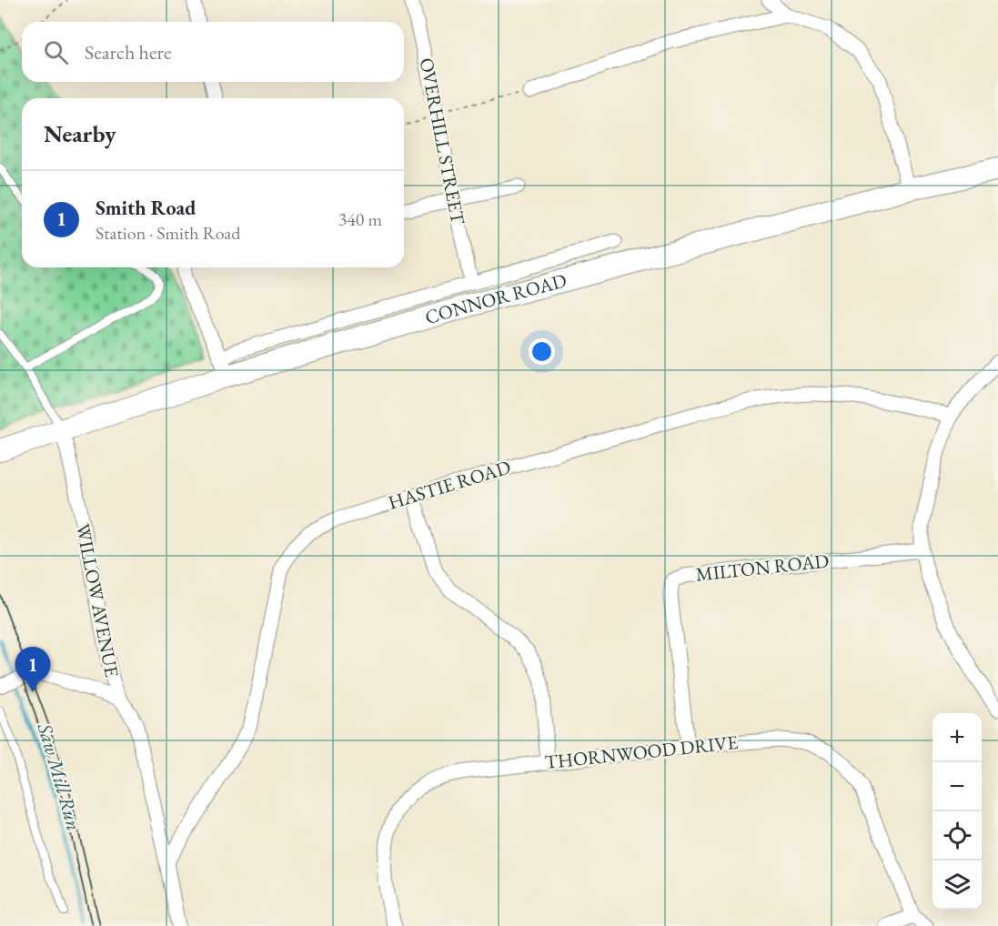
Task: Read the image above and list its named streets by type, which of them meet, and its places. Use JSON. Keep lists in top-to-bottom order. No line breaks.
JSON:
{"streets":{"main road":["CONNOR ROAD"],"street":["OVERHILL STREET","HASTIE ROAD","MILTON ROAD","WILLOW AVENUE","THORNWOOD DRIVE"]},"crossings":[["CONNOR ROAD","WILLOW AVENUE"],["HASTIE ROAD","WILLOW AVENUE"],["MILTON ROAD","THORNWOOD DRIVE"]],"water":["Saw Mill Run"],"page":{"search":"Search here","heading":"Nearby","list":[{"mark":"1","name":"Smith Road","note":"Station · Smith Road","value":"340 m"}],"pins":"1","map_buttons":["+","−"]}}
